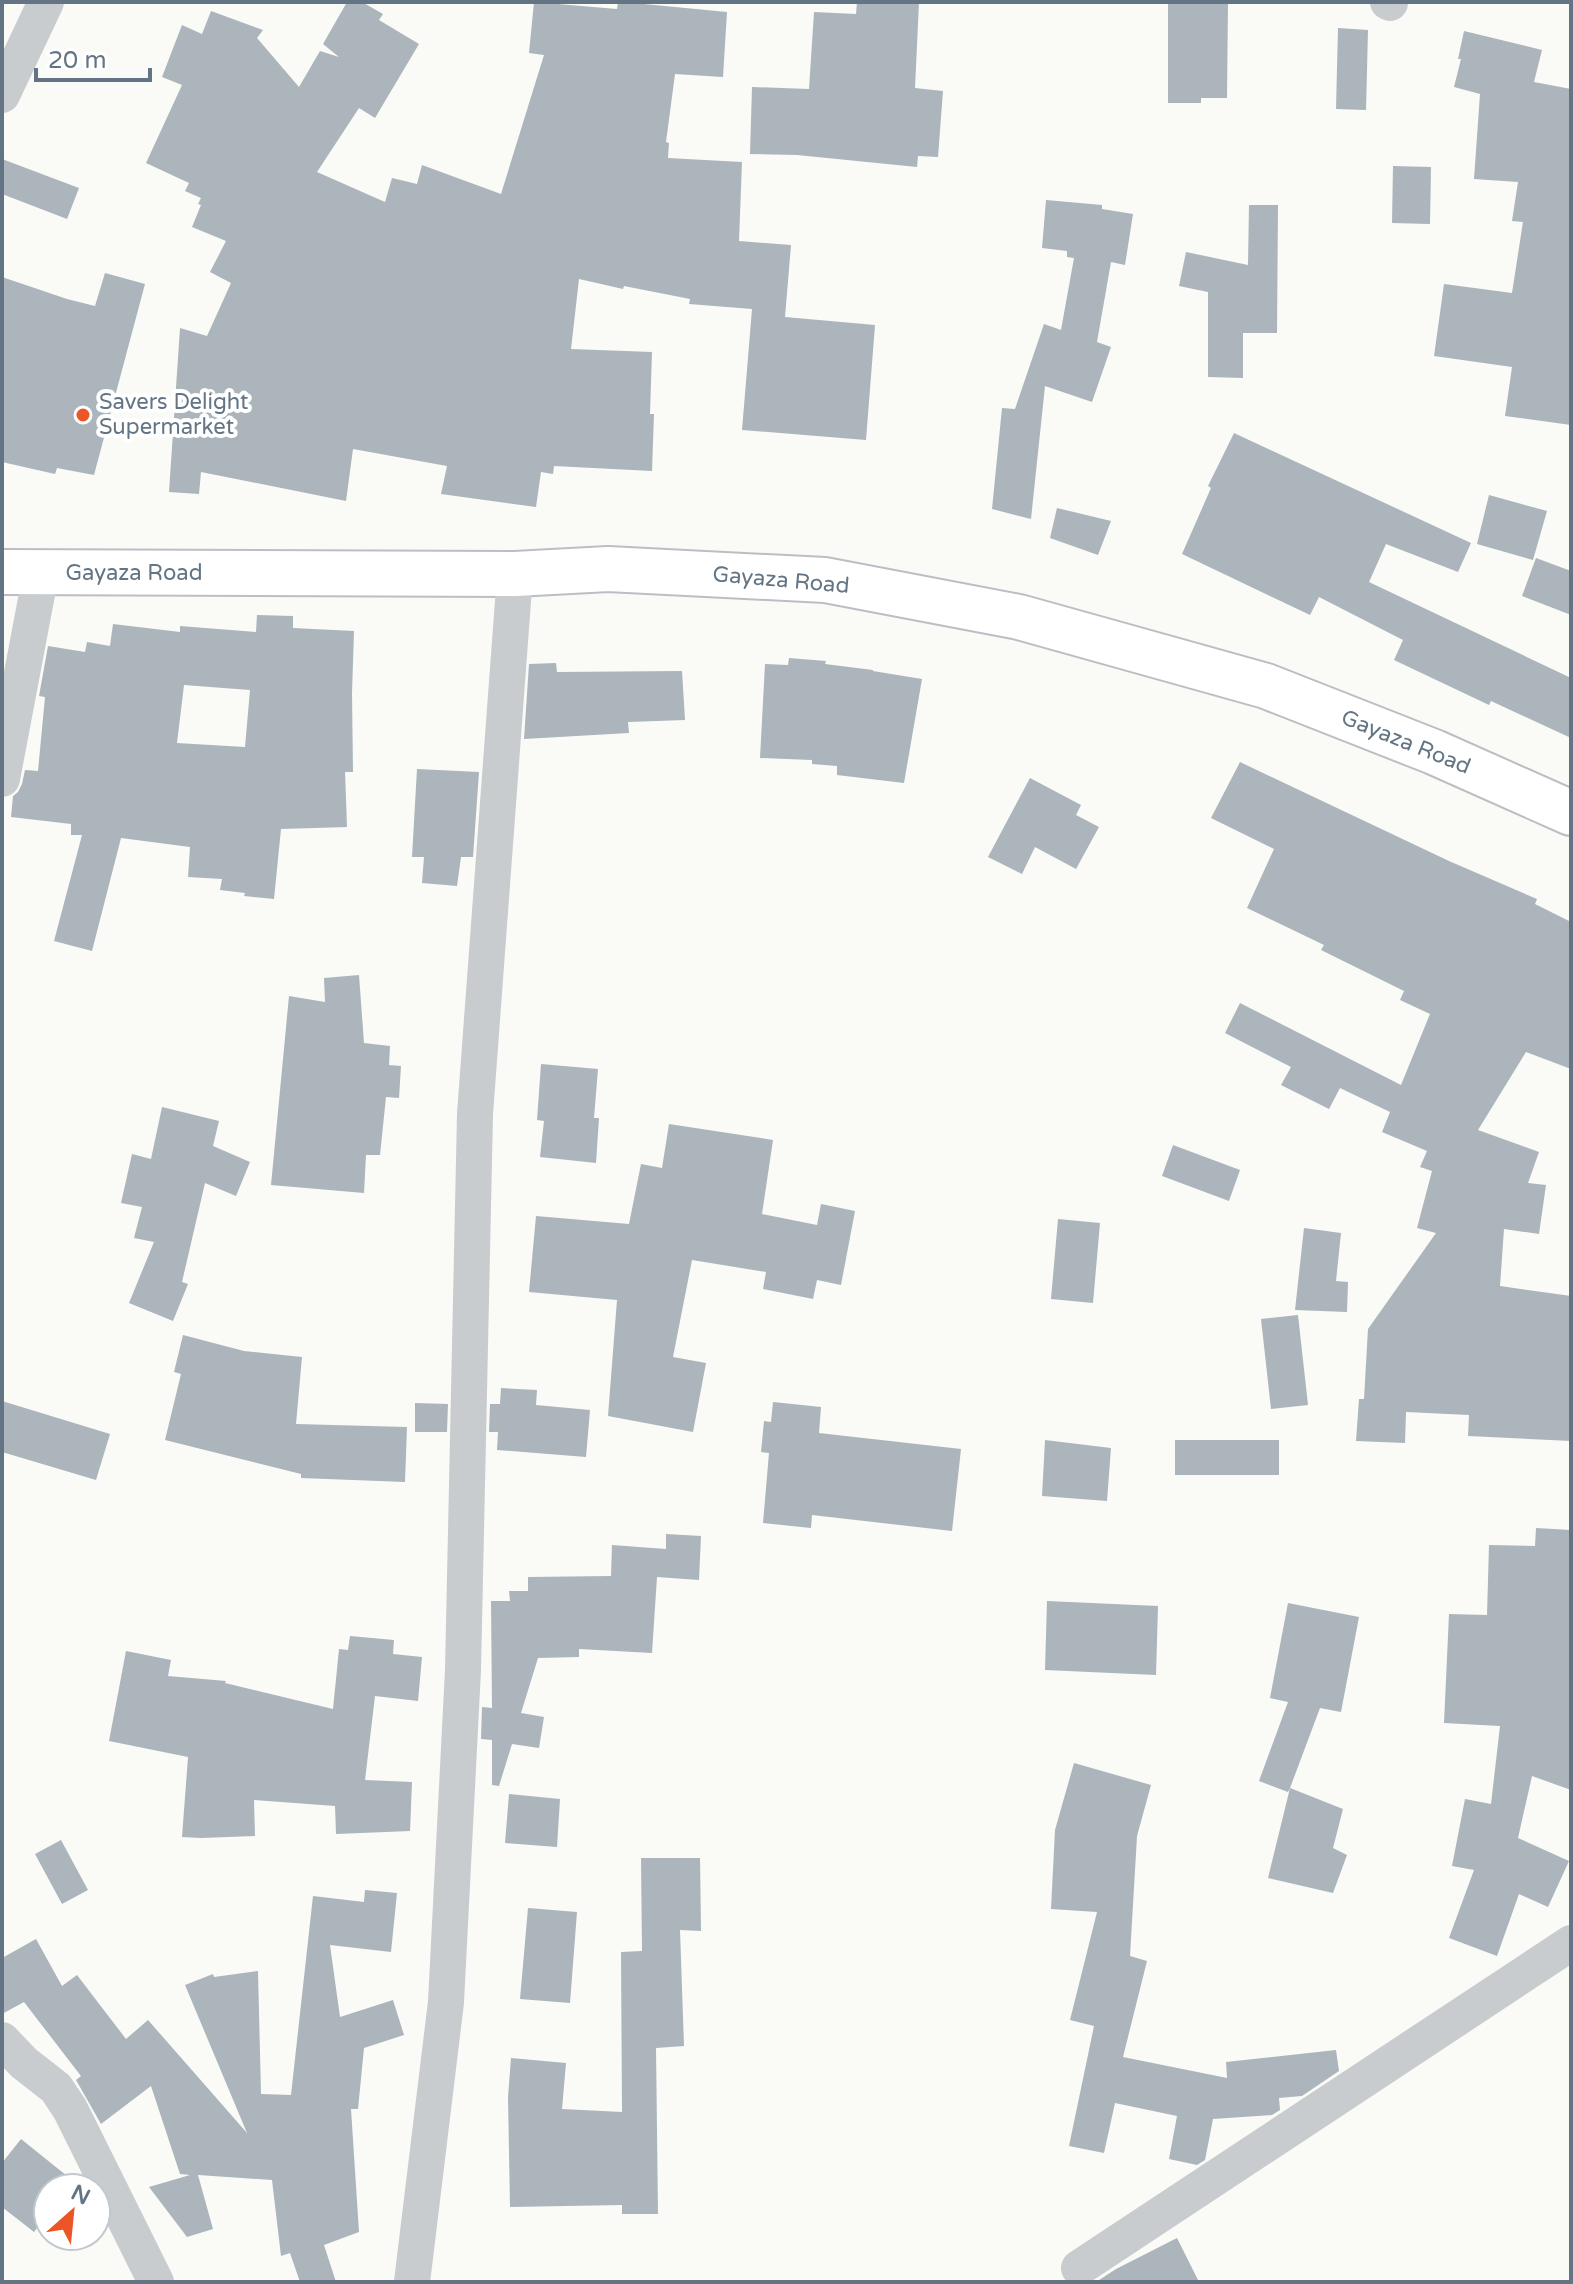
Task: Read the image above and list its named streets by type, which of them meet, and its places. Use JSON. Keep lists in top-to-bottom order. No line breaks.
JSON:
{"streets":{"main road":["Gayaza Road"]},"places":["Savers Delight Supermarket"],"scale_bar":"20 m","north":"top right"}
